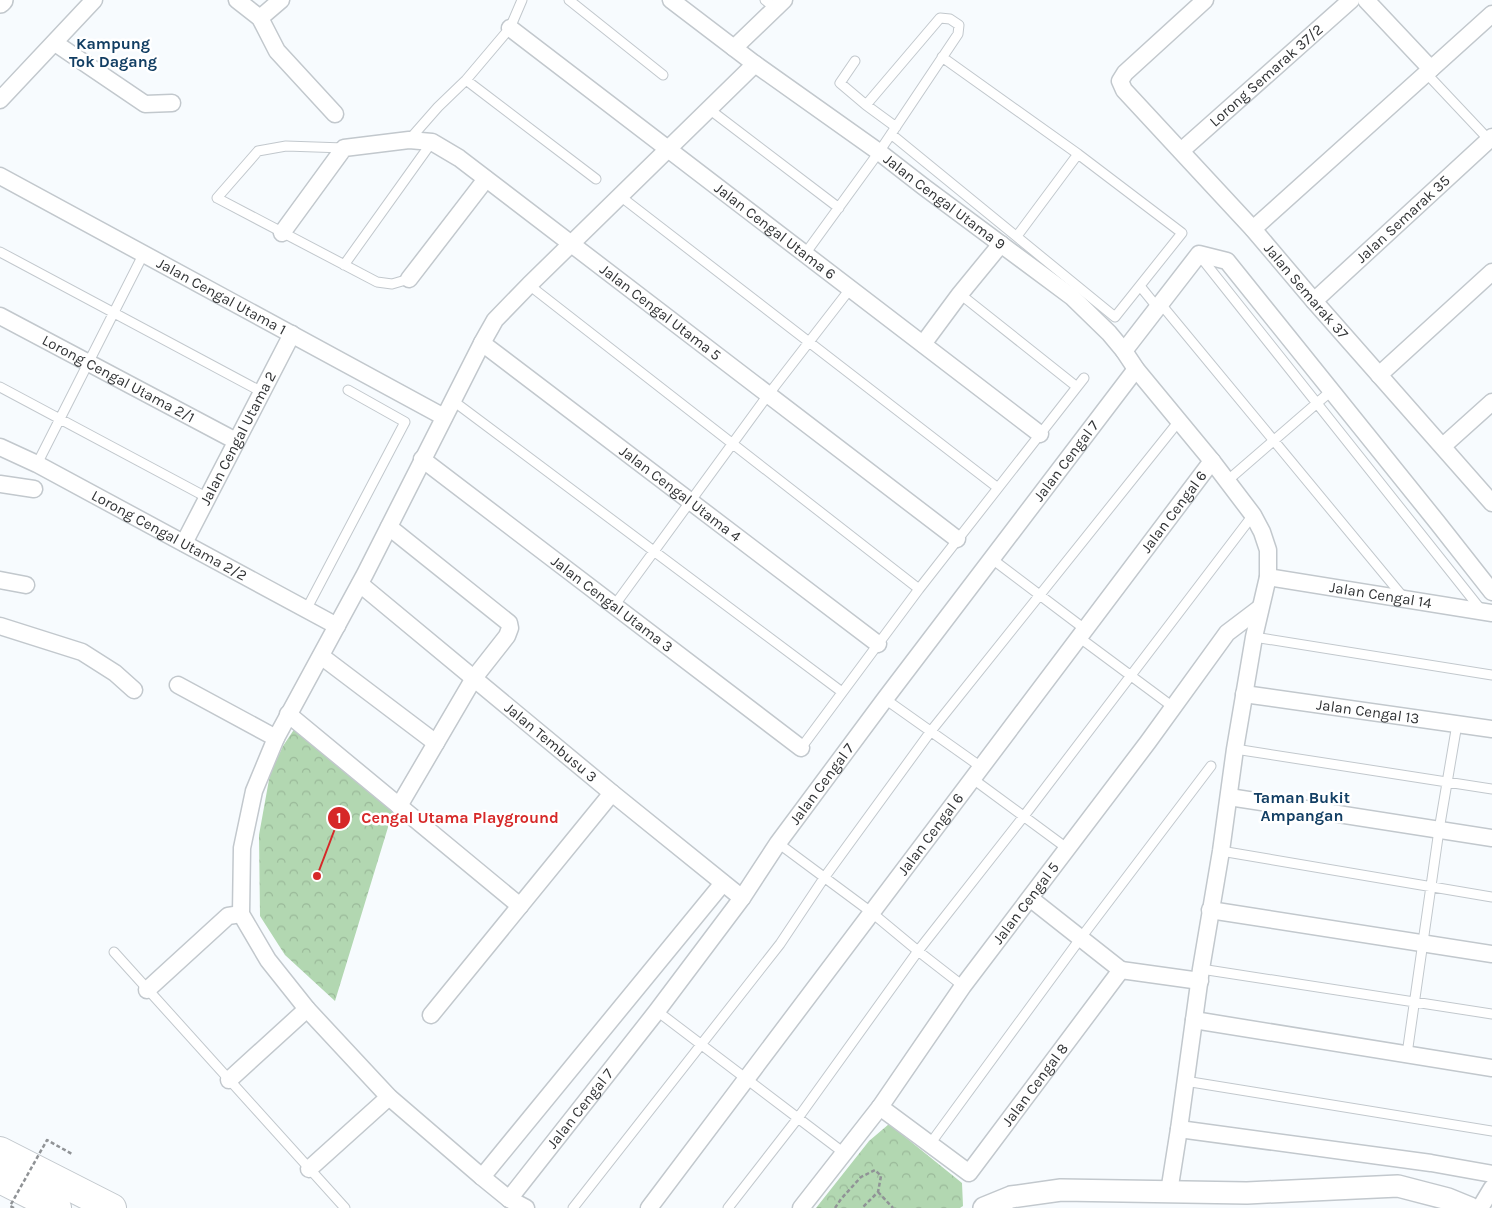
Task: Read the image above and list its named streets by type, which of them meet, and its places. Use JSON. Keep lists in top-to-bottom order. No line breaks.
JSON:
{"streets":{"street":["Lorong Semarak 37/2","Jalan Cengal Utama 9","Jalan Semarak 35","Jalan Cengal Utama 6","Jalan Semarak 37","Jalan Cengal Utama 1","Jalan Cengal Utama 5","Lorong Cengal Utama 2/1","Jalan Cengal Utama 2","Jalan Cengal 7","Jalan Cengal Utama 4","Jalan Cengal 6","Lorong Cengal Utama 2/2","Jalan Cengal 14","Jalan Cengal Utama 3","Jalan Cengal 13","Jalan Tembusu 3","Jalan Cengal 5","Jalan Cengal 8"]},"crossings":[["Lorong Semarak 37/2","Jalan Semarak 37"],["Jalan Cengal Utama 9","Jalan Cengal 7"],["Jalan Cengal Utama 9","Jalan Cengal 6"],["Jalan Cengal Utama 9","Jalan Cengal 14"],["Jalan Cengal Utama 9","Jalan Cengal 13"],["Jalan Cengal Utama 9","Jalan Cengal 5"],["Jalan Semarak 35","Jalan Semarak 37"],["Jalan Cengal Utama 1","Jalan Cengal Utama 2"],["Lorong Cengal Utama 2/1","Jalan Cengal Utama 2"],["Jalan Cengal Utama 2","Lorong Cengal Utama 2/2"],["Jalan Cengal 7","Jalan Tembusu 3"],["Jalan Cengal 5","Jalan Cengal 8"]],"districts":["Kampung Tok Dagang","Taman Bukit Ampangan"],"places":["Cengal Utama Playground"]}
